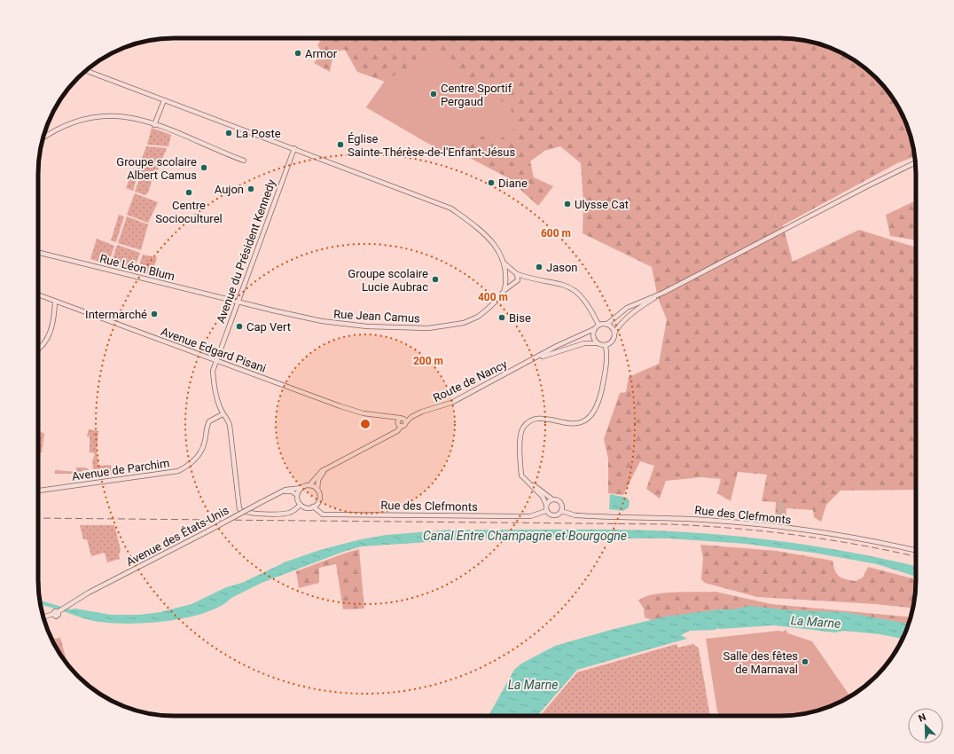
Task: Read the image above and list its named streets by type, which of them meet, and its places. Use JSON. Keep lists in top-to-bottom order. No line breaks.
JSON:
{"streets":{"street":["Avenue du Président Kennedy","Rue Léon Blum","Rue Jean Camus","Avenue Edgard Pisani","Route de Nancy","Avenue de Parchim","Rue des Clefmonts","Avenue des États-Unis"]},"crossings":[["Avenue du Président Kennedy","Rue Léon Blum"],["Avenue du Président Kennedy","Rue Jean Camus"],["Avenue du Président Kennedy","Avenue Edgard Pisani"],["Avenue du Président Kennedy","Route de Nancy"],["Avenue du Président Kennedy","Avenue de Parchim"],["Avenue du Président Kennedy","Rue des Clefmonts"],["Avenue du Président Kennedy","Avenue des États-Unis"],["Rue Léon Blum","Rue Jean Camus"],["Avenue Edgard Pisani","Route de Nancy"],["Route de Nancy","Rue des Clefmonts"],["Route de Nancy","Avenue des États-Unis"],["Rue des Clefmonts","Avenue des États-Unis"]],"water":["Canal Entre Champagne et Bourgogne","La Marne"],"places":["Armor","Centre Sportif Pergaud","La Poste","Église Sainte-Thérèse-de-l'Enfant-Jésus","Groupe scolaire Albert Camus","Diane","Aujon","Centre Socioculturel","Ulysse Cat","Jason","Groupe scolaire Lucie Aubrac","Intermarché","Bise","Cap Vert","Salle des fêtes de Marnaval"],"north":"top left","rings":["600 m","400 m","200 m"]}
